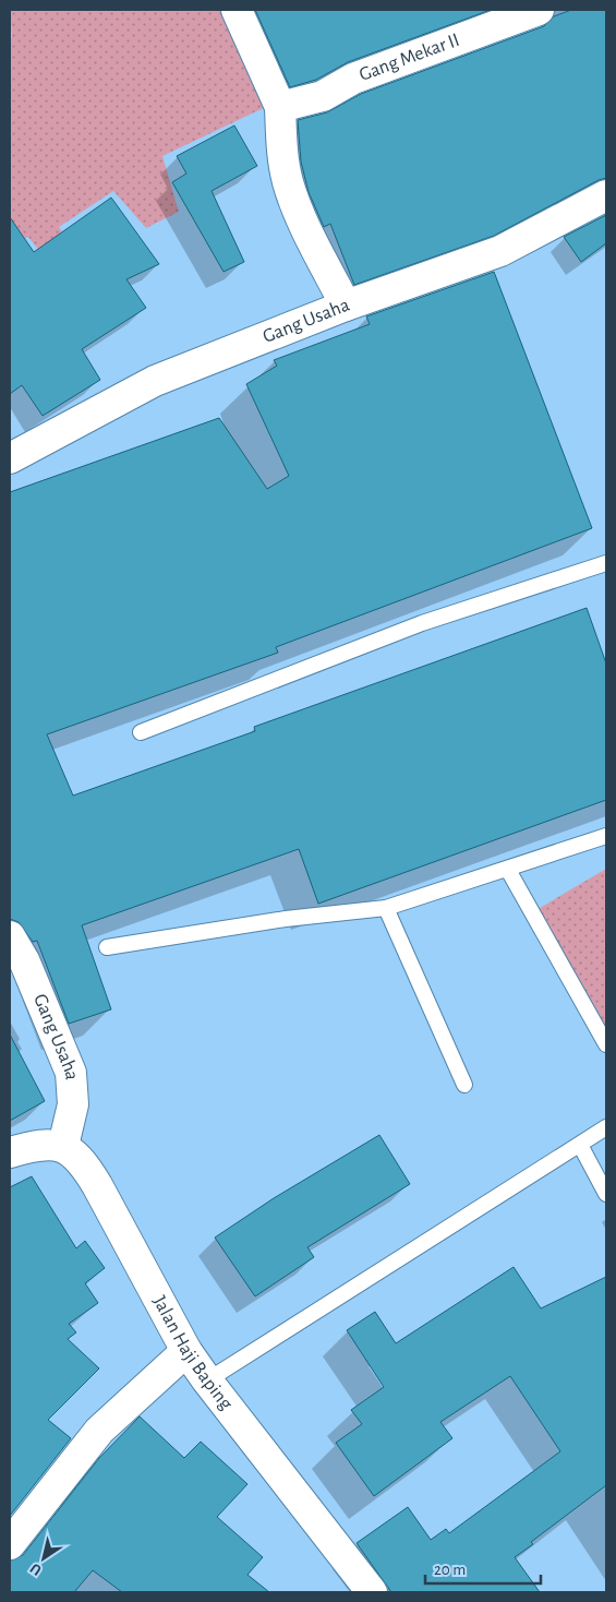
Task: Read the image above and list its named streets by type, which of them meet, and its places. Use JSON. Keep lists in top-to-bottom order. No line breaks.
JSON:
{"streets":{"street":["Gang Mekar II","Gang Usaha","Jalan Haji Baping"]},"crossings":[["Gang Usaha","Jalan Haji Baping"]],"scale_bar":"20 m","north":"bottom left"}
